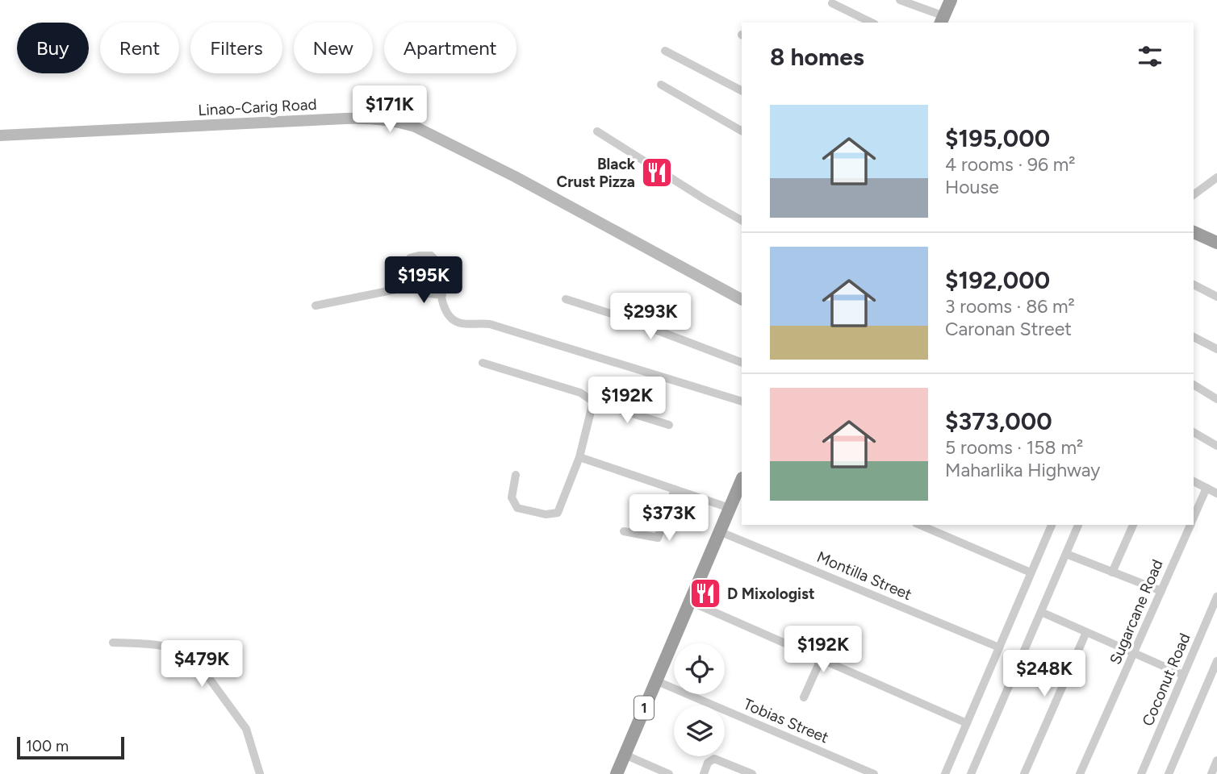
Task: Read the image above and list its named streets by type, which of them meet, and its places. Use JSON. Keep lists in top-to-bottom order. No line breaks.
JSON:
{"streets":{"highway":["1"],"main road":["Linao-Carig Road"],"street":["Montilla Street","Sugarcane Road","Coconut Road","Tobias Street"]},"crossings":[["Montilla Street","1"],["1","Tobias Street"]],"places":{"restaurant":["Black Crust Pizza","D Mixologist"]},"scale_bar":"100 m","page":{"chip":["Buy","Rent","Filters","New","Apartment"],"heading":"8 homes","price":["$171K","$195K","$293K","$192K","$373K","$192K","$479K","$248K"],"list":[{"name":"$195,000","note":"4 rooms · 96 m² · House"},{"name":"$192,000","note":"3 rooms · 86 m² · Caronan Street"},{"name":"$373,000","note":"5 rooms · 158 m² · Maharlika Highway"}],"scale":"100 m"}}
